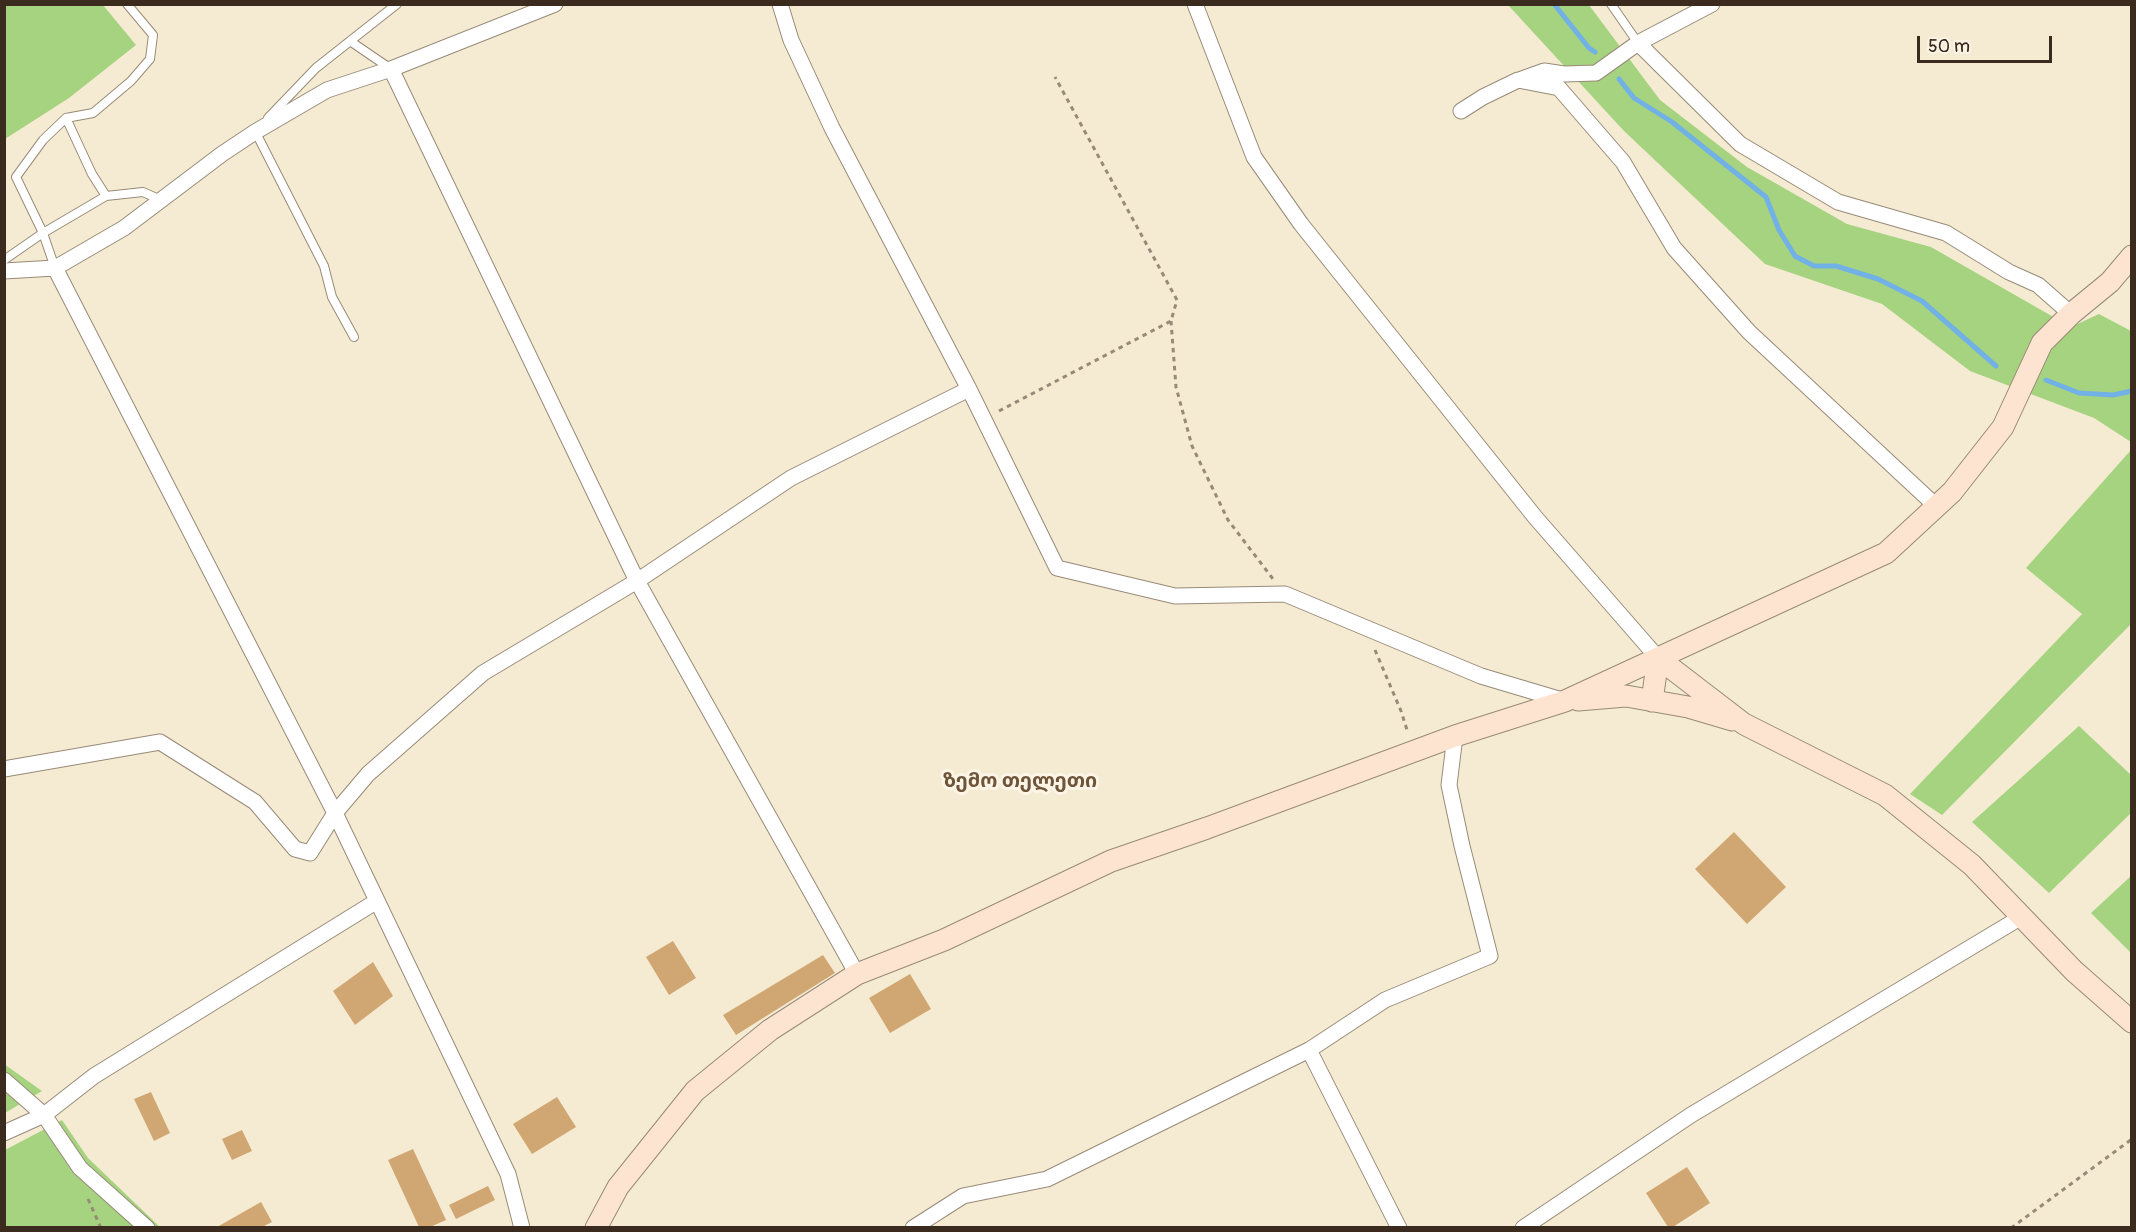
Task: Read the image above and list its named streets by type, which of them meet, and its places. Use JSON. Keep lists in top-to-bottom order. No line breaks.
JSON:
{"districts":["ზემო თელეთი"],"scale_bar":"50 m"}
